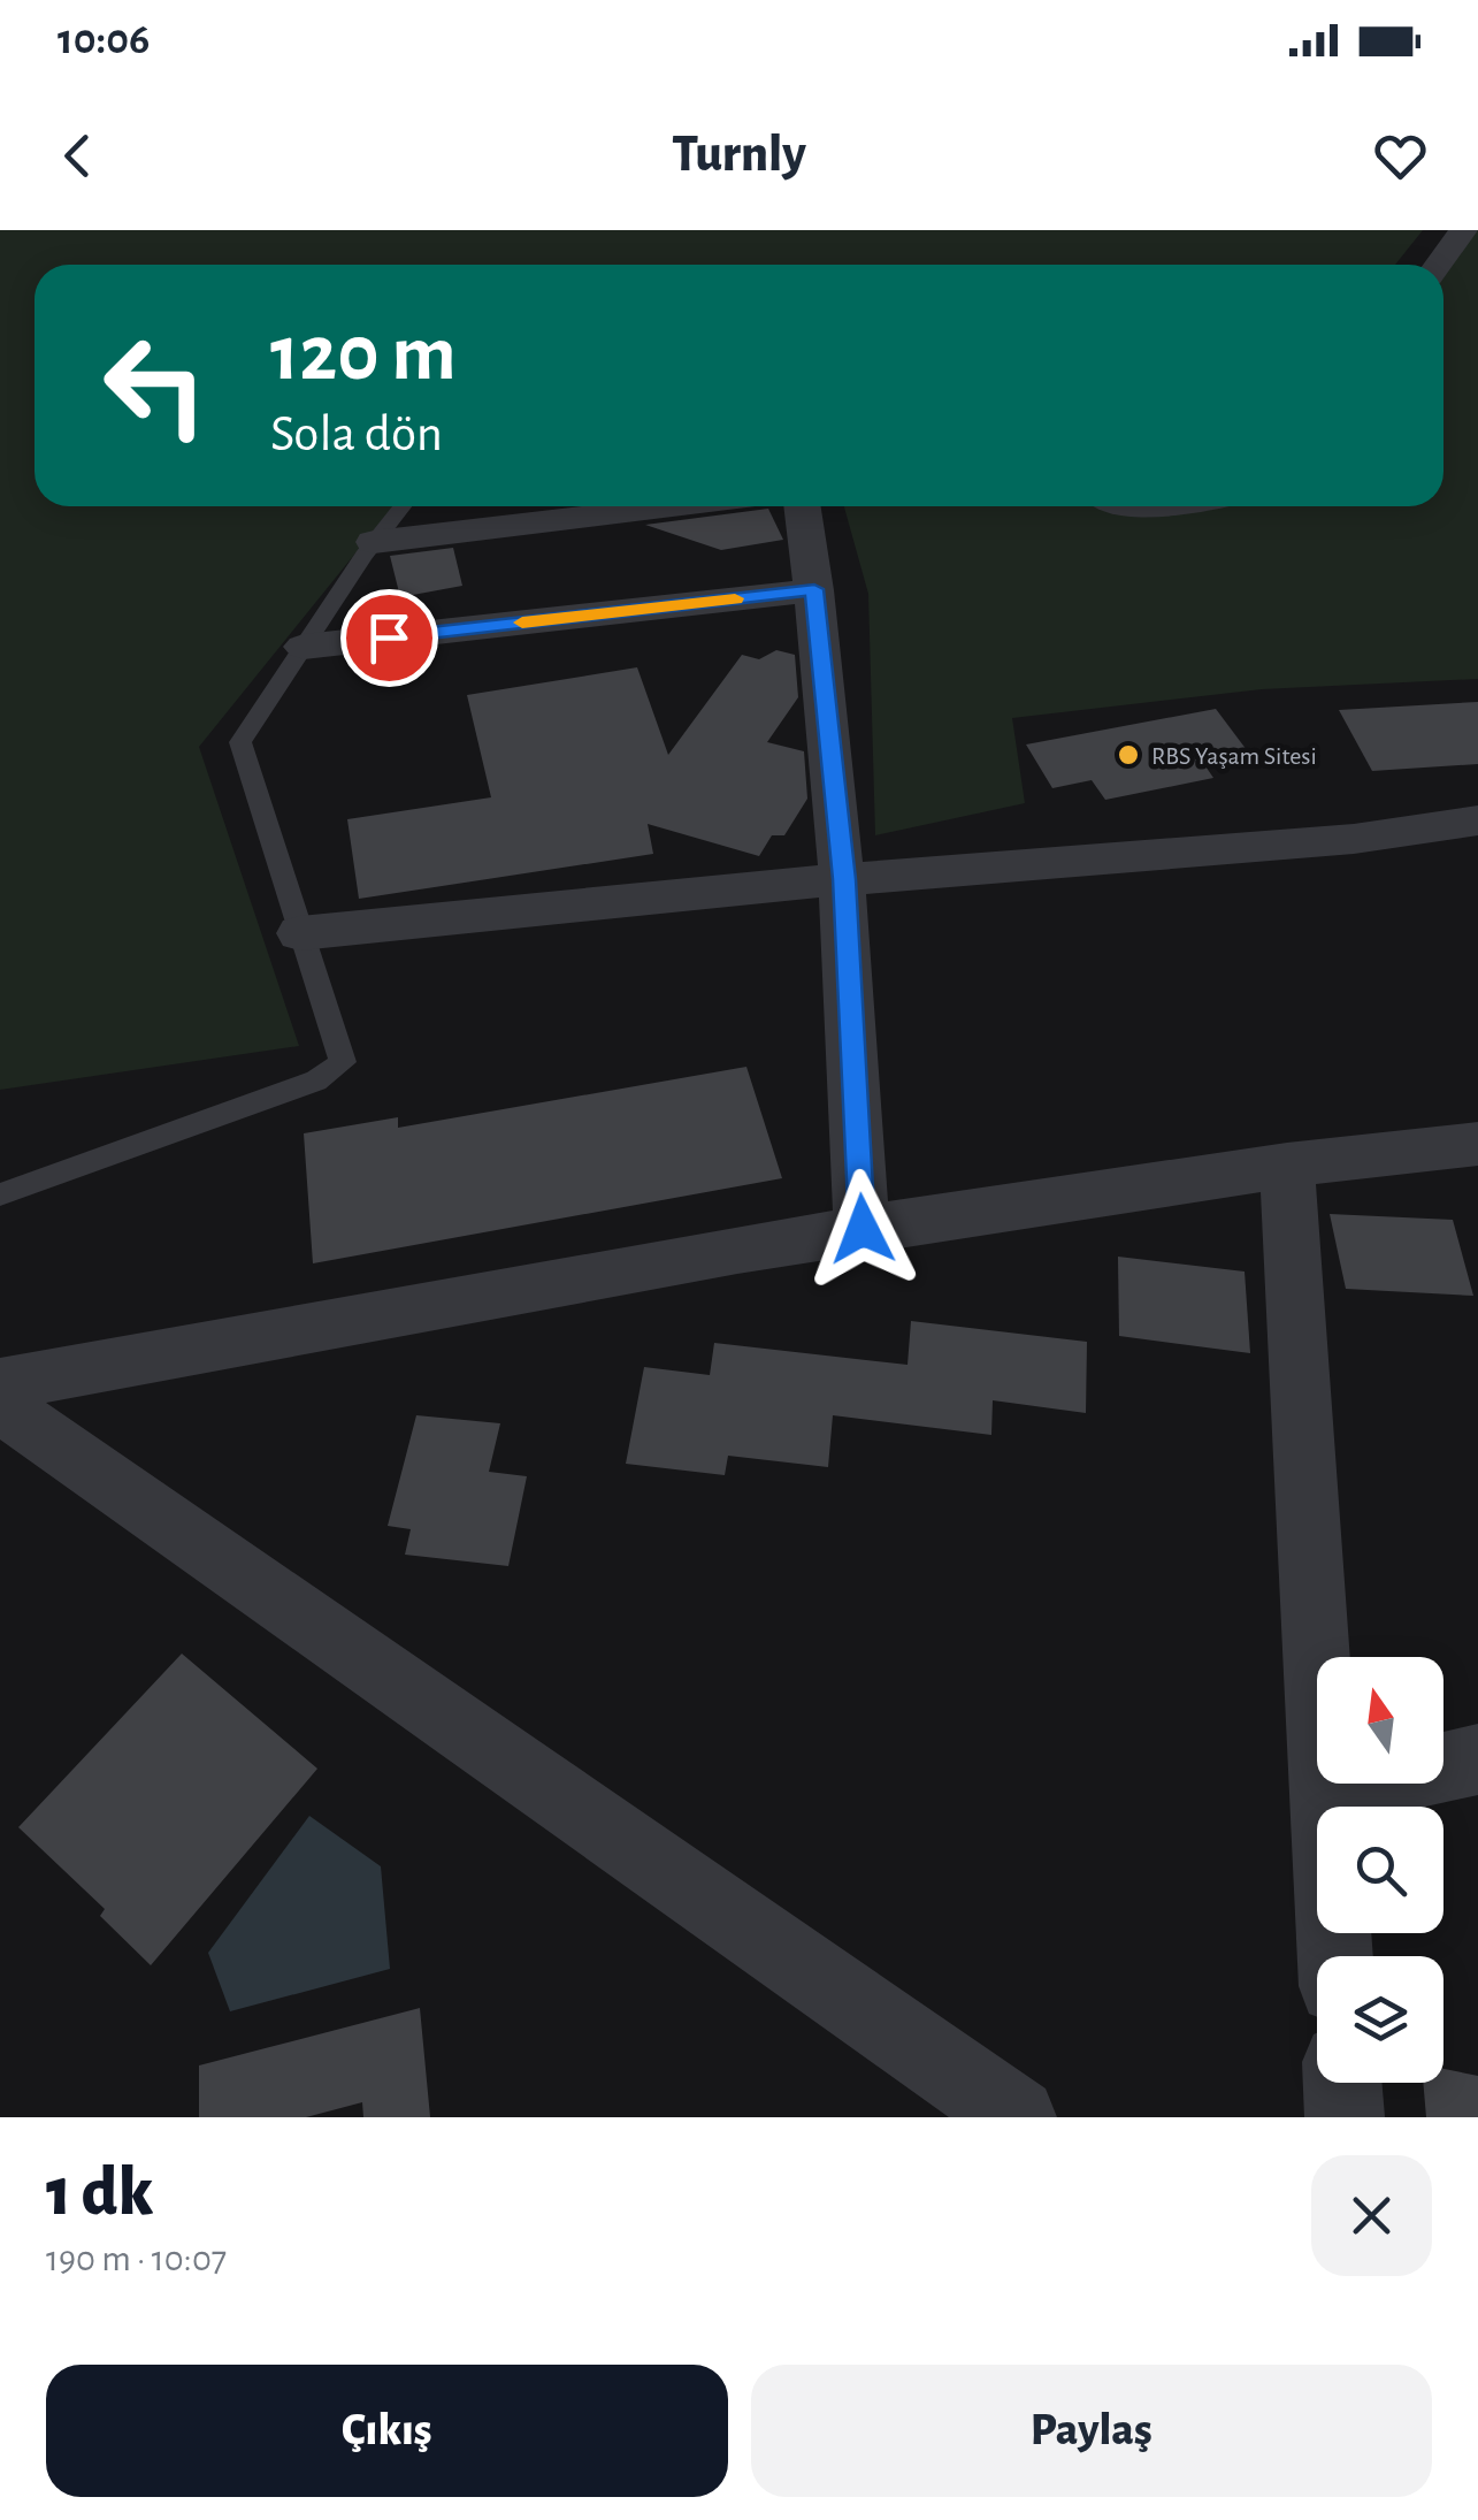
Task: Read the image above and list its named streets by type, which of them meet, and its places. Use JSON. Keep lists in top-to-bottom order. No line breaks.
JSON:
{"places":["RBS Yaşam Sitesi"],"north":"top","page":{"status":"10:06","header":"Turnly","turn":["120 m","Sola dön"],"heading":["1 dk","190 m · 10:07"],"buttons":["Çıkış","Paylaş"]}}
